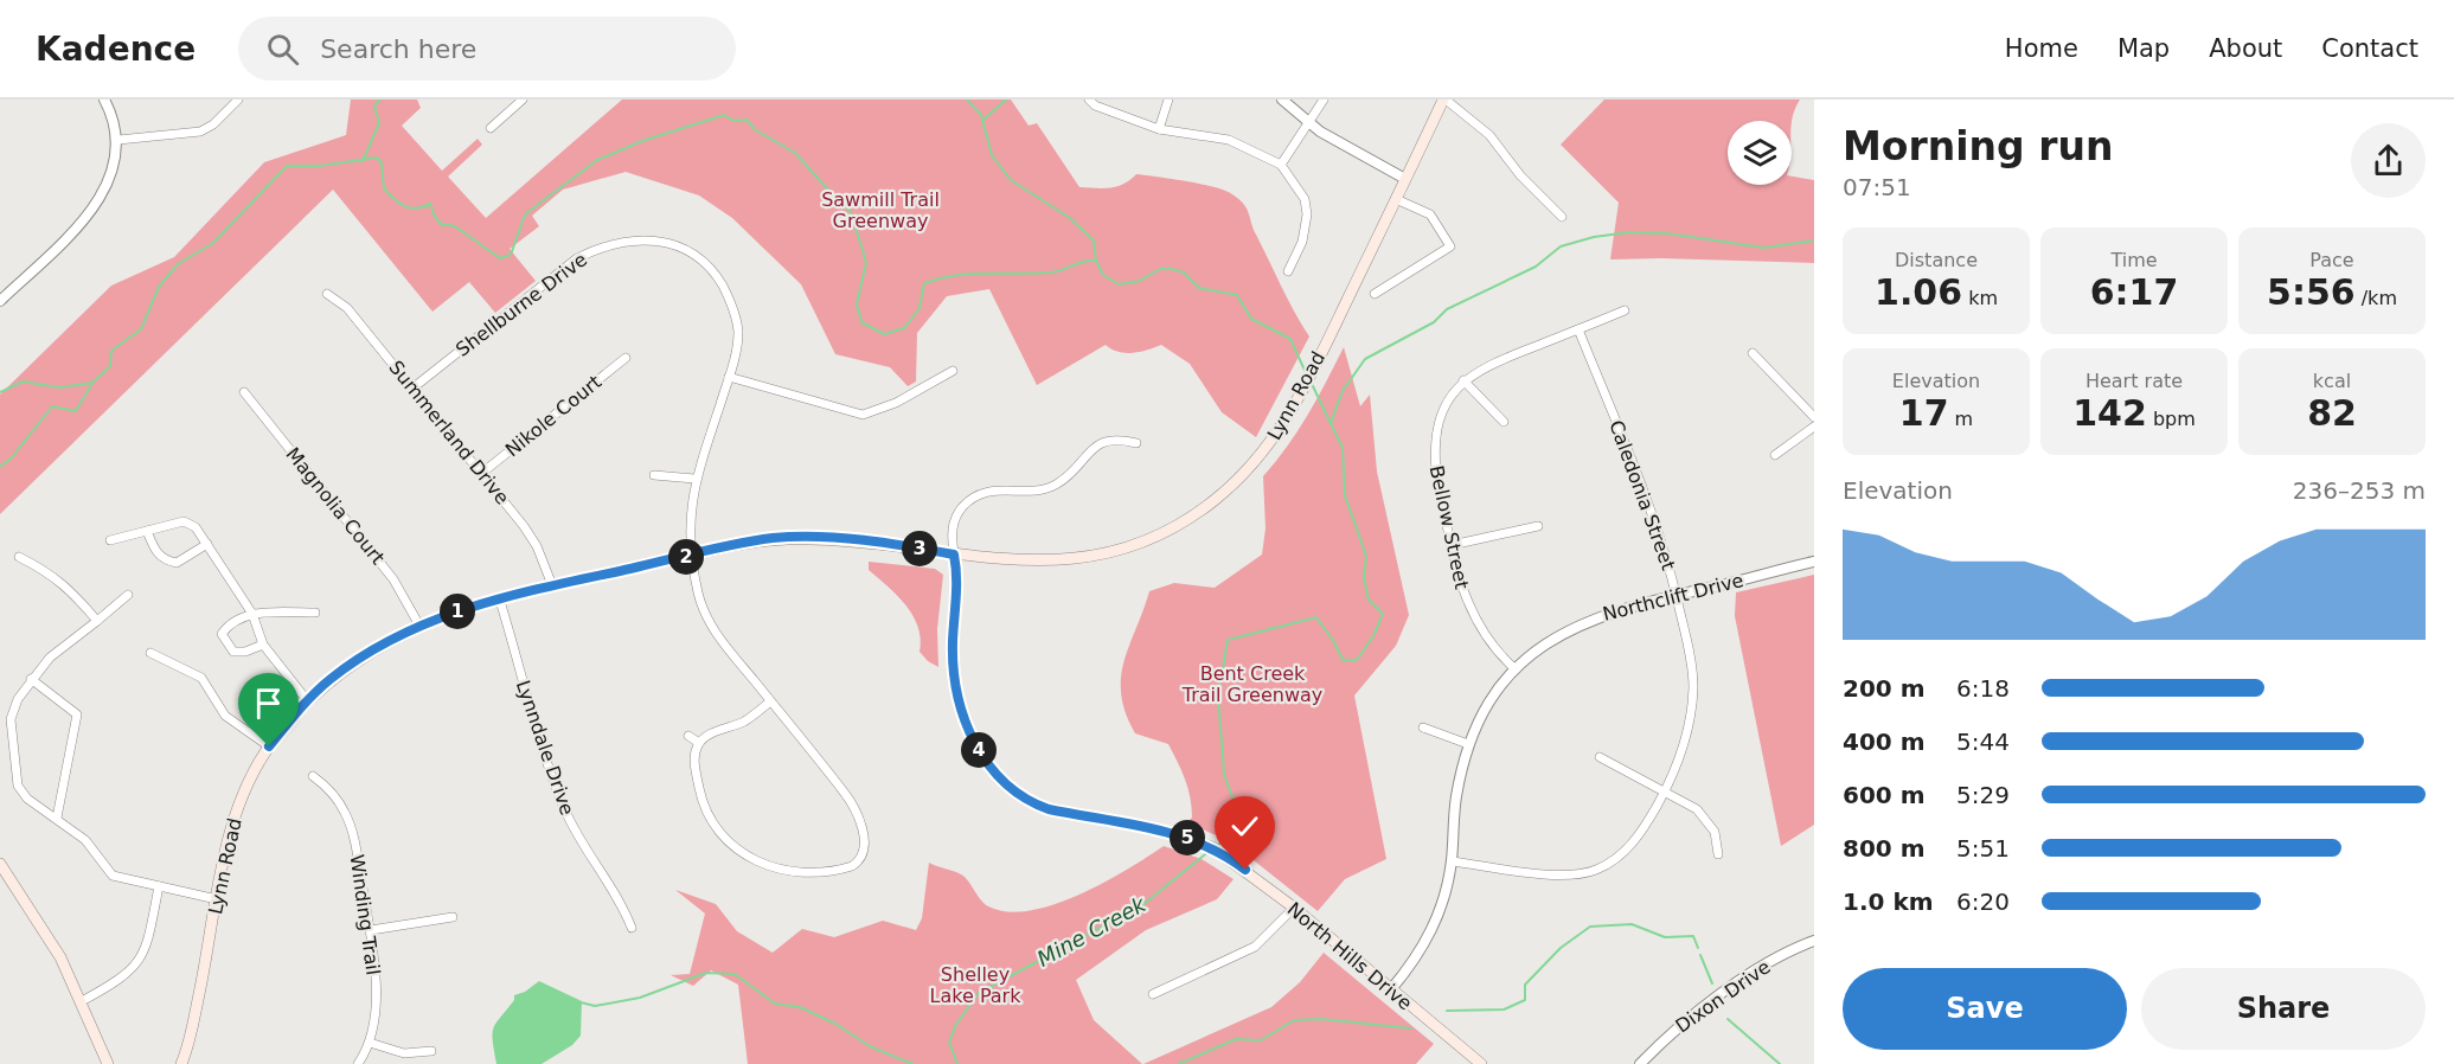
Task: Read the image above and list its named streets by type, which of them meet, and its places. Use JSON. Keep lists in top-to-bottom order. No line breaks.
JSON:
{"streets":{"main road":["Lynn Road","North Hills Drive"],"street":["Shellburne Drive","Nikole Court","Summerland Drive","Caledonia Street","Magnolia Court","Bellow Street","Northclift Drive","Lynndale Drive","Winding Trail","Dixon Drive"]},"crossings":[["Shellburne Drive","Lynn Road"],["Shellburne Drive","Summerland Drive"],["Lynn Road","Summerland Drive"],["Lynn Road","Magnolia Court"],["Lynn Road","Lynndale Drive"],["Lynn Road","North Hills Drive"],["Nikole Court","Summerland Drive"],["Caledonia Street","Bellow Street"],["Caledonia Street","Northclift Drive"],["Bellow Street","Northclift Drive"],["Northclift Drive","North Hills Drive"]],"water":["Mine Creek"],"parks":["Sawmill Trail Greenway","Bent Creek Trail Greenway","Shelley Lake Park"],"page":{"header":"Kadence","search":"Search here","nav":["Home","Map","About","Contact"],"heading":["Morning run","07:51"],"stats":[["Distance","1.06 km"],["Time","6:17"],["Pace","5:56 /km"],["Elevation","17 m"],["Heart rate","142 bpm"],["kcal","82"]],"chart":["Elevation","236–253 m"],"pins":["3","2","1","4","5"],"list":[{"name":"200 m","note":"6:18"},{"name":"400 m","note":"5:44"},{"name":"600 m","note":"5:29"},{"name":"800 m","note":"5:51"},{"name":"1.0 km","note":"6:20"}],"buttons":["Save","Share"]}}
